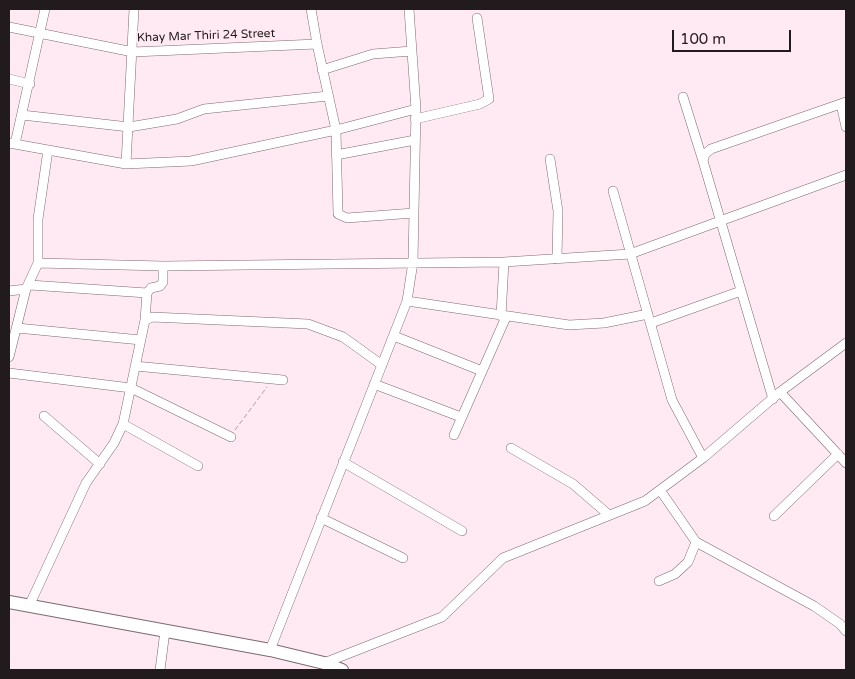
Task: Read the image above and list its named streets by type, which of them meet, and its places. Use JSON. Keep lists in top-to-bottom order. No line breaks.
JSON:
{"streets":{"street":["Khay Mar Thiri 24 Street"]},"scale_bar":"100 m"}
